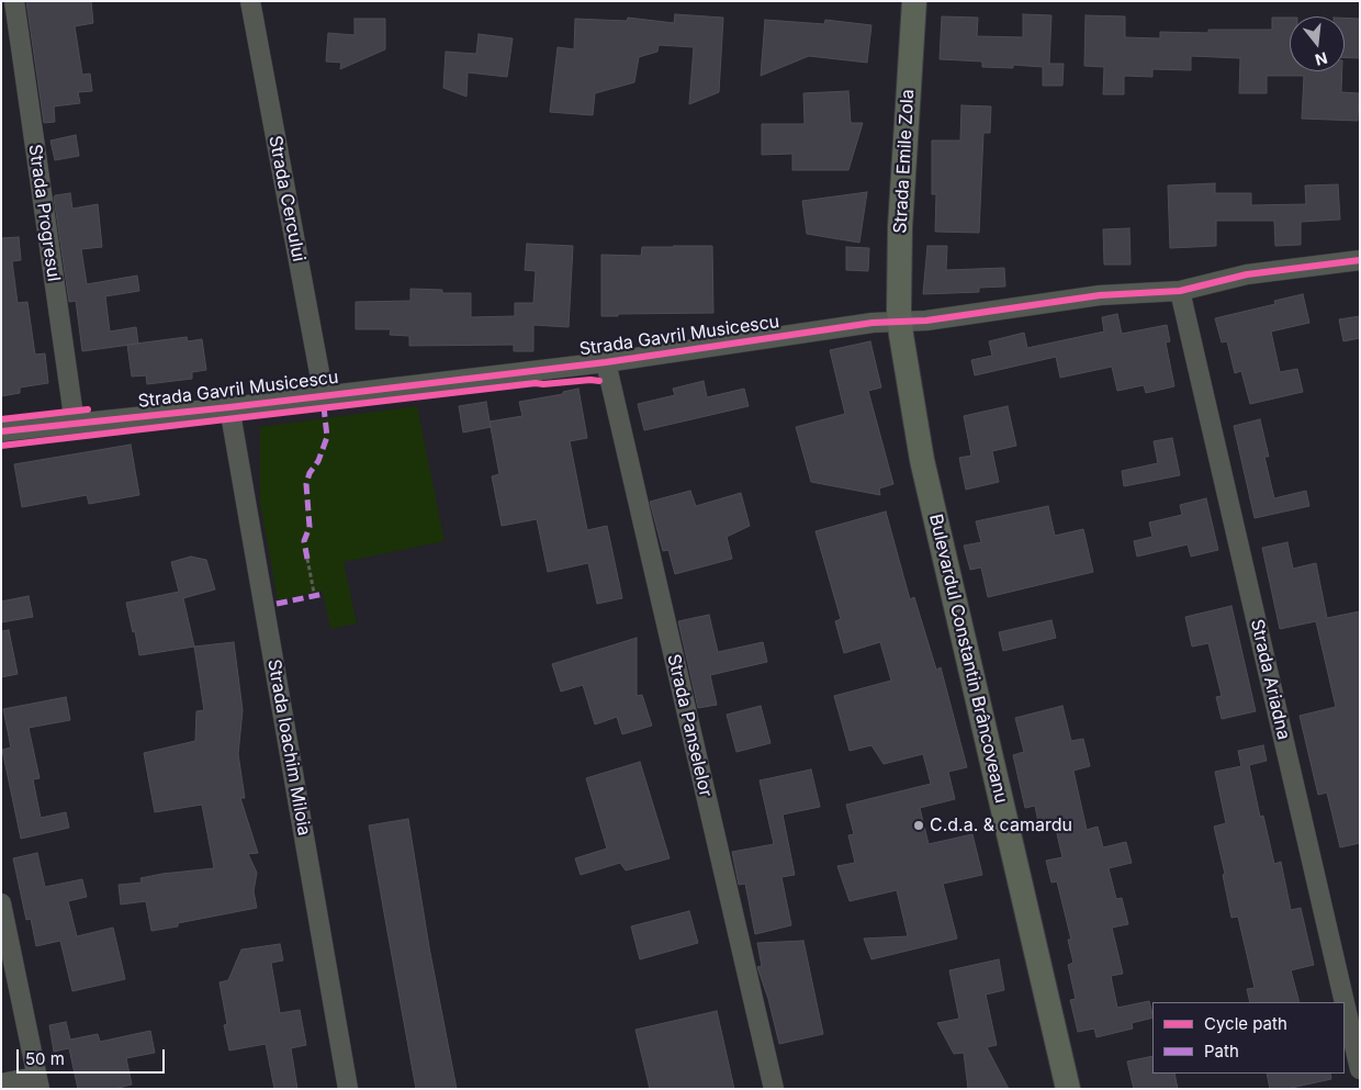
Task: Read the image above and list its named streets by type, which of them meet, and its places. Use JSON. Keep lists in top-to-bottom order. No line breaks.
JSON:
{"streets":{"main road":["Strada Emile Zola","Bulevardul Constantin Brâncoveanu"],"street":["Strada Cercului","Strada Progresul","Strada Gavril Musicescu","Strada Ariadna","Strada Panselelor","Strada Ioachim Miloia"]},"crossings":[["Strada Emile Zola","Strada Gavril Musicescu"],["Strada Emile Zola","Bulevardul Constantin Brâncoveanu"],["Strada Cercului","Strada Gavril Musicescu"],["Strada Progresul","Strada Gavril Musicescu"],["Strada Gavril Musicescu","Bulevardul Constantin Brâncoveanu"],["Strada Gavril Musicescu","Strada Ariadna"],["Strada Gavril Musicescu","Strada Panselelor"],["Strada Gavril Musicescu","Strada Ioachim Miloia"]],"places":["C.d.a. & camardu"],"legend":["Cycle path","Path"],"scale_bar":"50 m","north":"bottom"}
